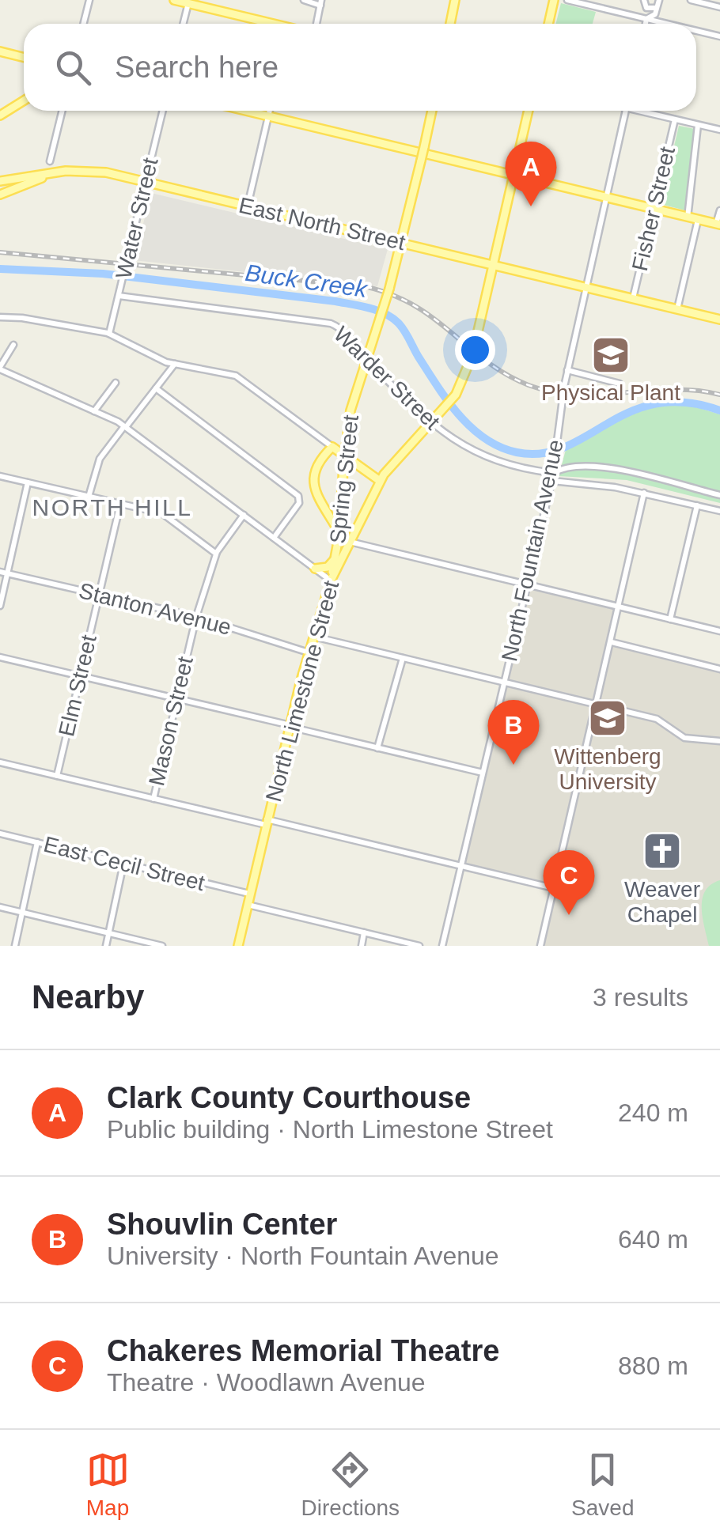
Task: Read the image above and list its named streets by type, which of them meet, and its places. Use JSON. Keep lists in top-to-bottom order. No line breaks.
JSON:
{"streets":{"main road":["East North Street","Spring Street","North Limestone Street"],"street":["Fisher Street","Water Street","Warder Street","North Fountain Avenue","Stanton Avenue","Elm Street","Mason Street","East Cecil Street"]},"crossings":[["Fisher Street","East North Street"],["Water Street","East North Street"],["Water Street","Warder Street"],["East North Street","Spring Street"],["East North Street","North Fountain Avenue"],["East North Street","North Limestone Street"],["Warder Street","North Fountain Avenue"],["Warder Street","North Limestone Street"],["Spring Street","North Limestone Street"],["Stanton Avenue","Elm Street"],["Stanton Avenue","North Limestone Street"],["Stanton Avenue","Mason Street"],["North Limestone Street","East Cecil Street"]],"districts":["NORTH HILL"],"water":["Buck Creek"],"places":{"school or university":["Physical Plant","Wittenberg University"],"church":["Weaver Chapel"]},"page":{"search":"Search here","pins":["A","B","C"],"heading":["Nearby","3 results"],"list":[{"mark":"A","name":"Clark County Courthouse","note":"Public building · North Limestone Street","value":"240 m"},{"mark":"B","name":"Shouvlin Center","note":"University · North Fountain Avenue","value":"640 m"},{"mark":"C","name":"Chakeres Memorial Theatre","note":"Theatre · Woodlawn Avenue","value":"880 m"}],"nav":["Map","Directions","Saved"]}}
